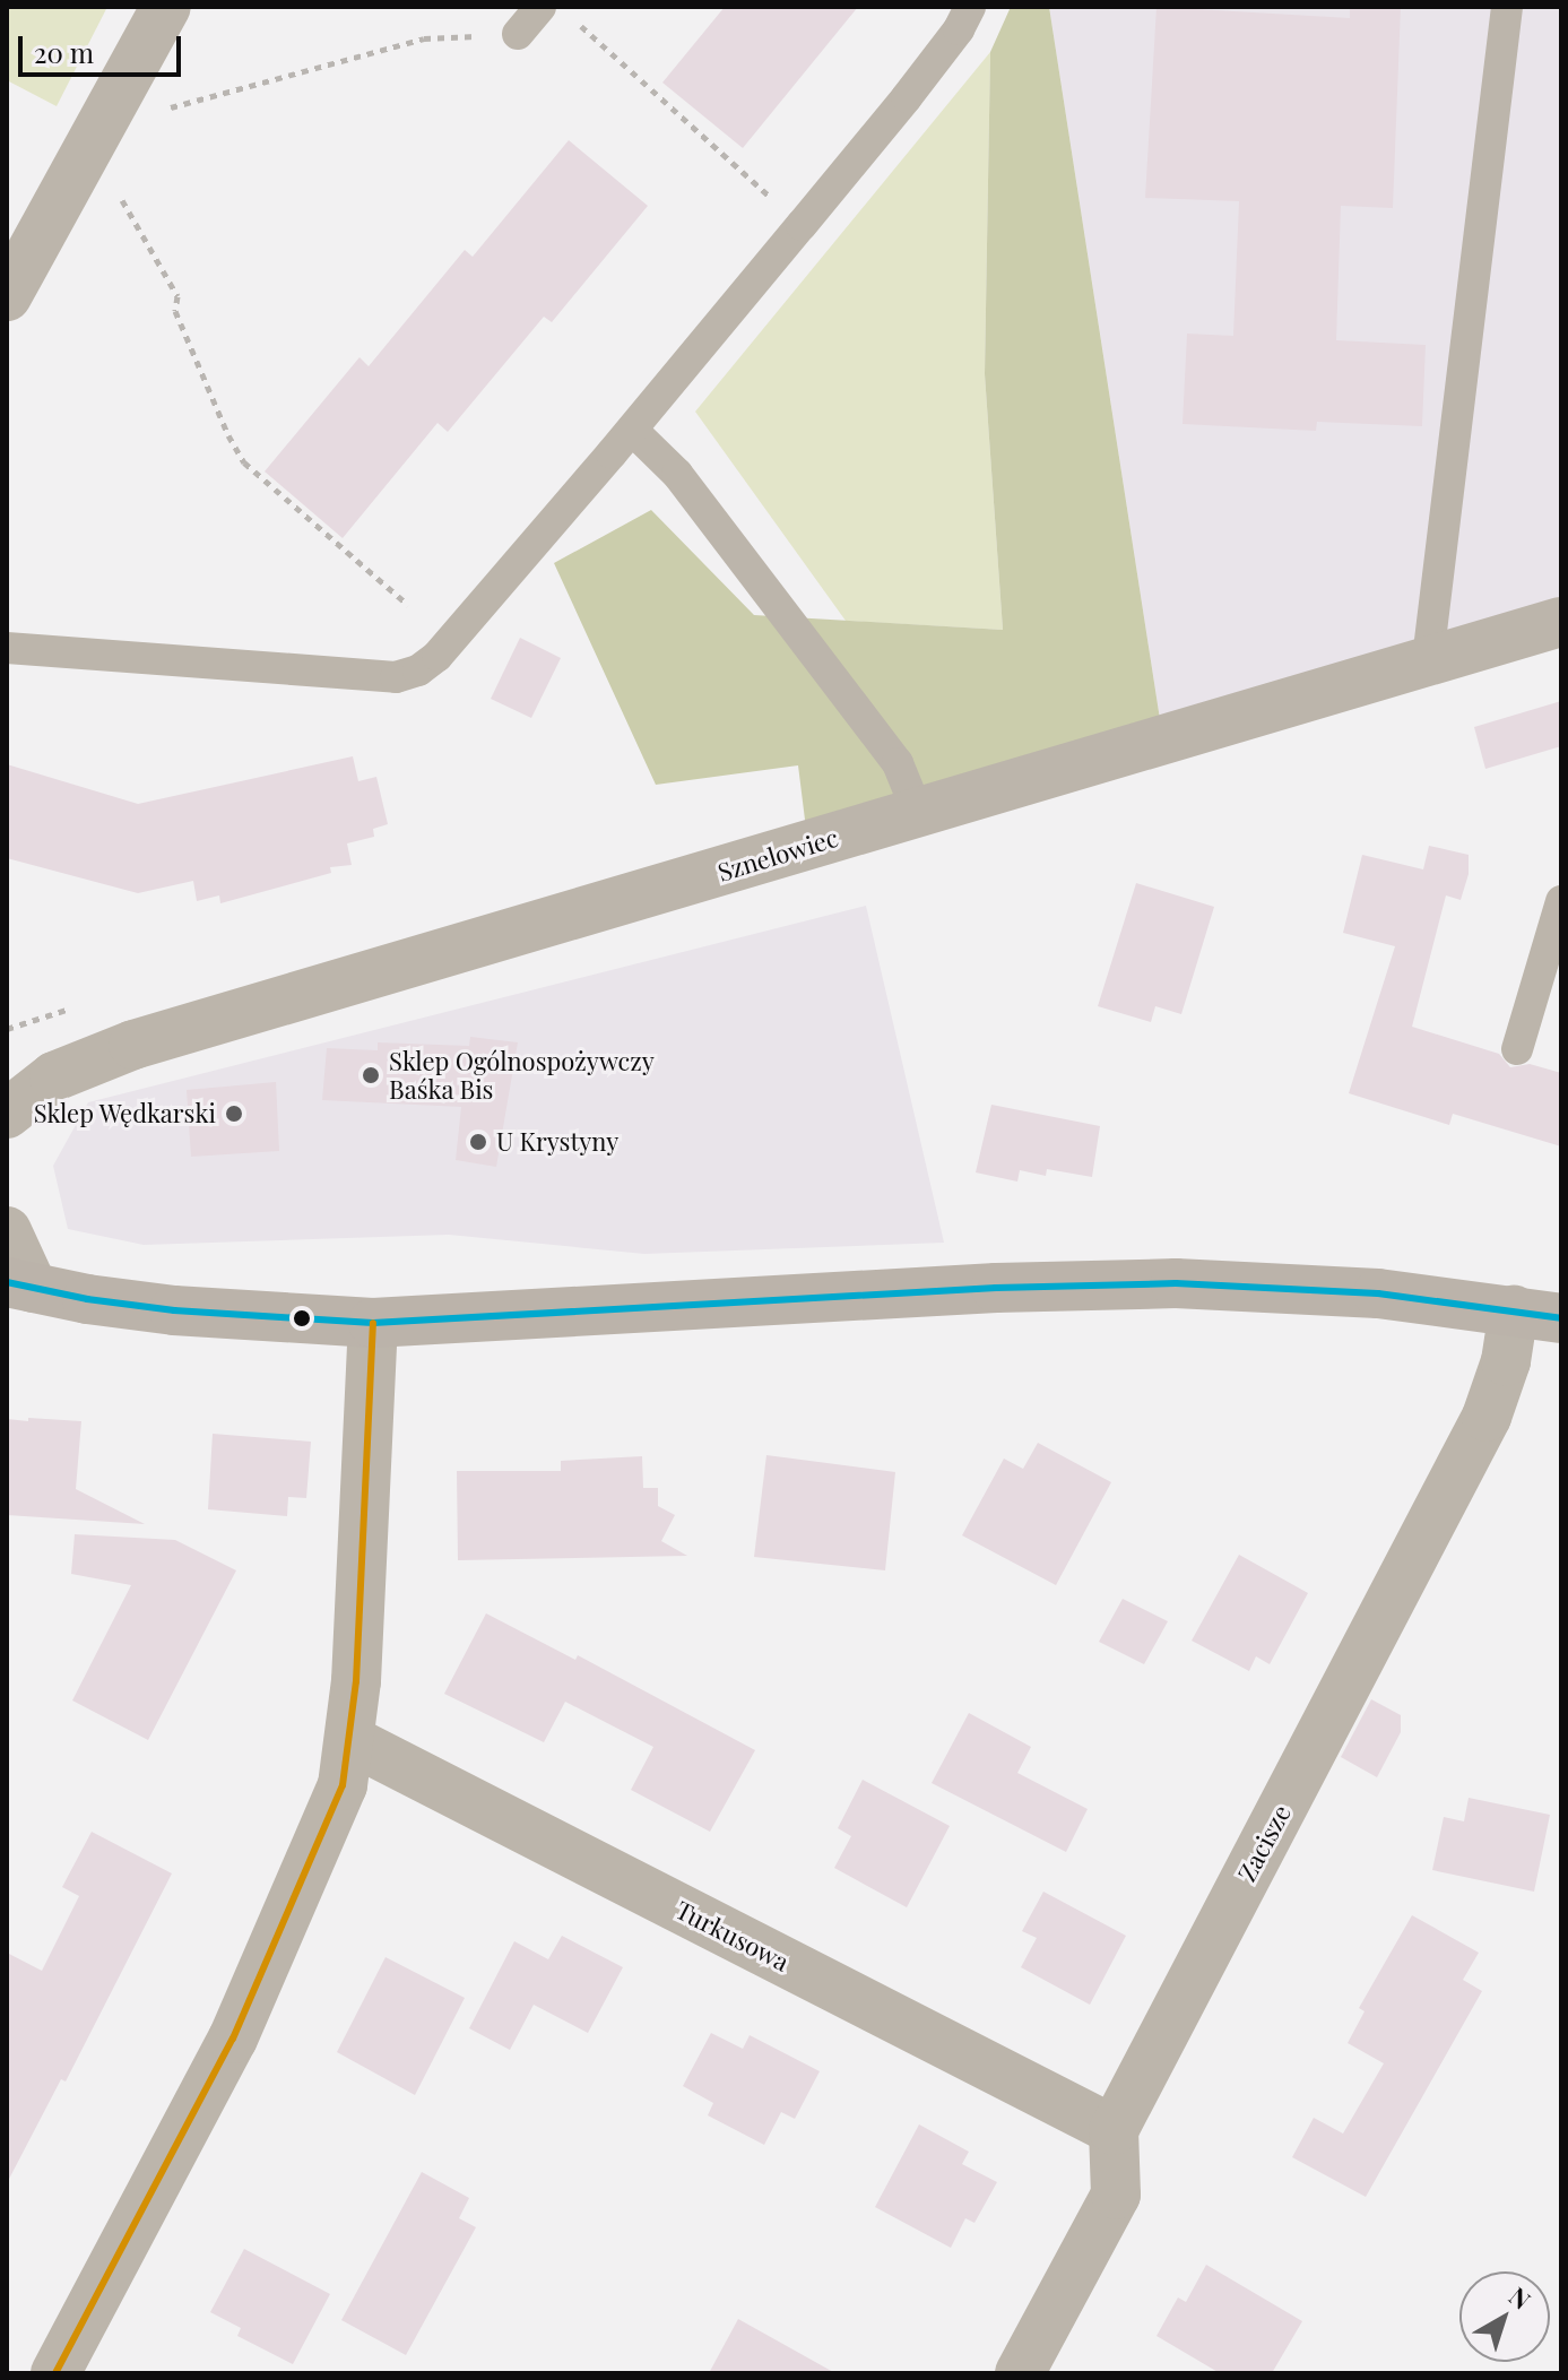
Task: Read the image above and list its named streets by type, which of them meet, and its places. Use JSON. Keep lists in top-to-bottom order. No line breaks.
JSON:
{"streets":{"street":["Sznelowiec","Zacisze","Turkusowa"]},"crossings":[["Zacisze","Turkusowa"]],"places":["Sklep Ogólnospożywczy Baśka Bis","Sklep Wędkarski","U Krystyny"],"scale_bar":"20 m","north":"top right"}
